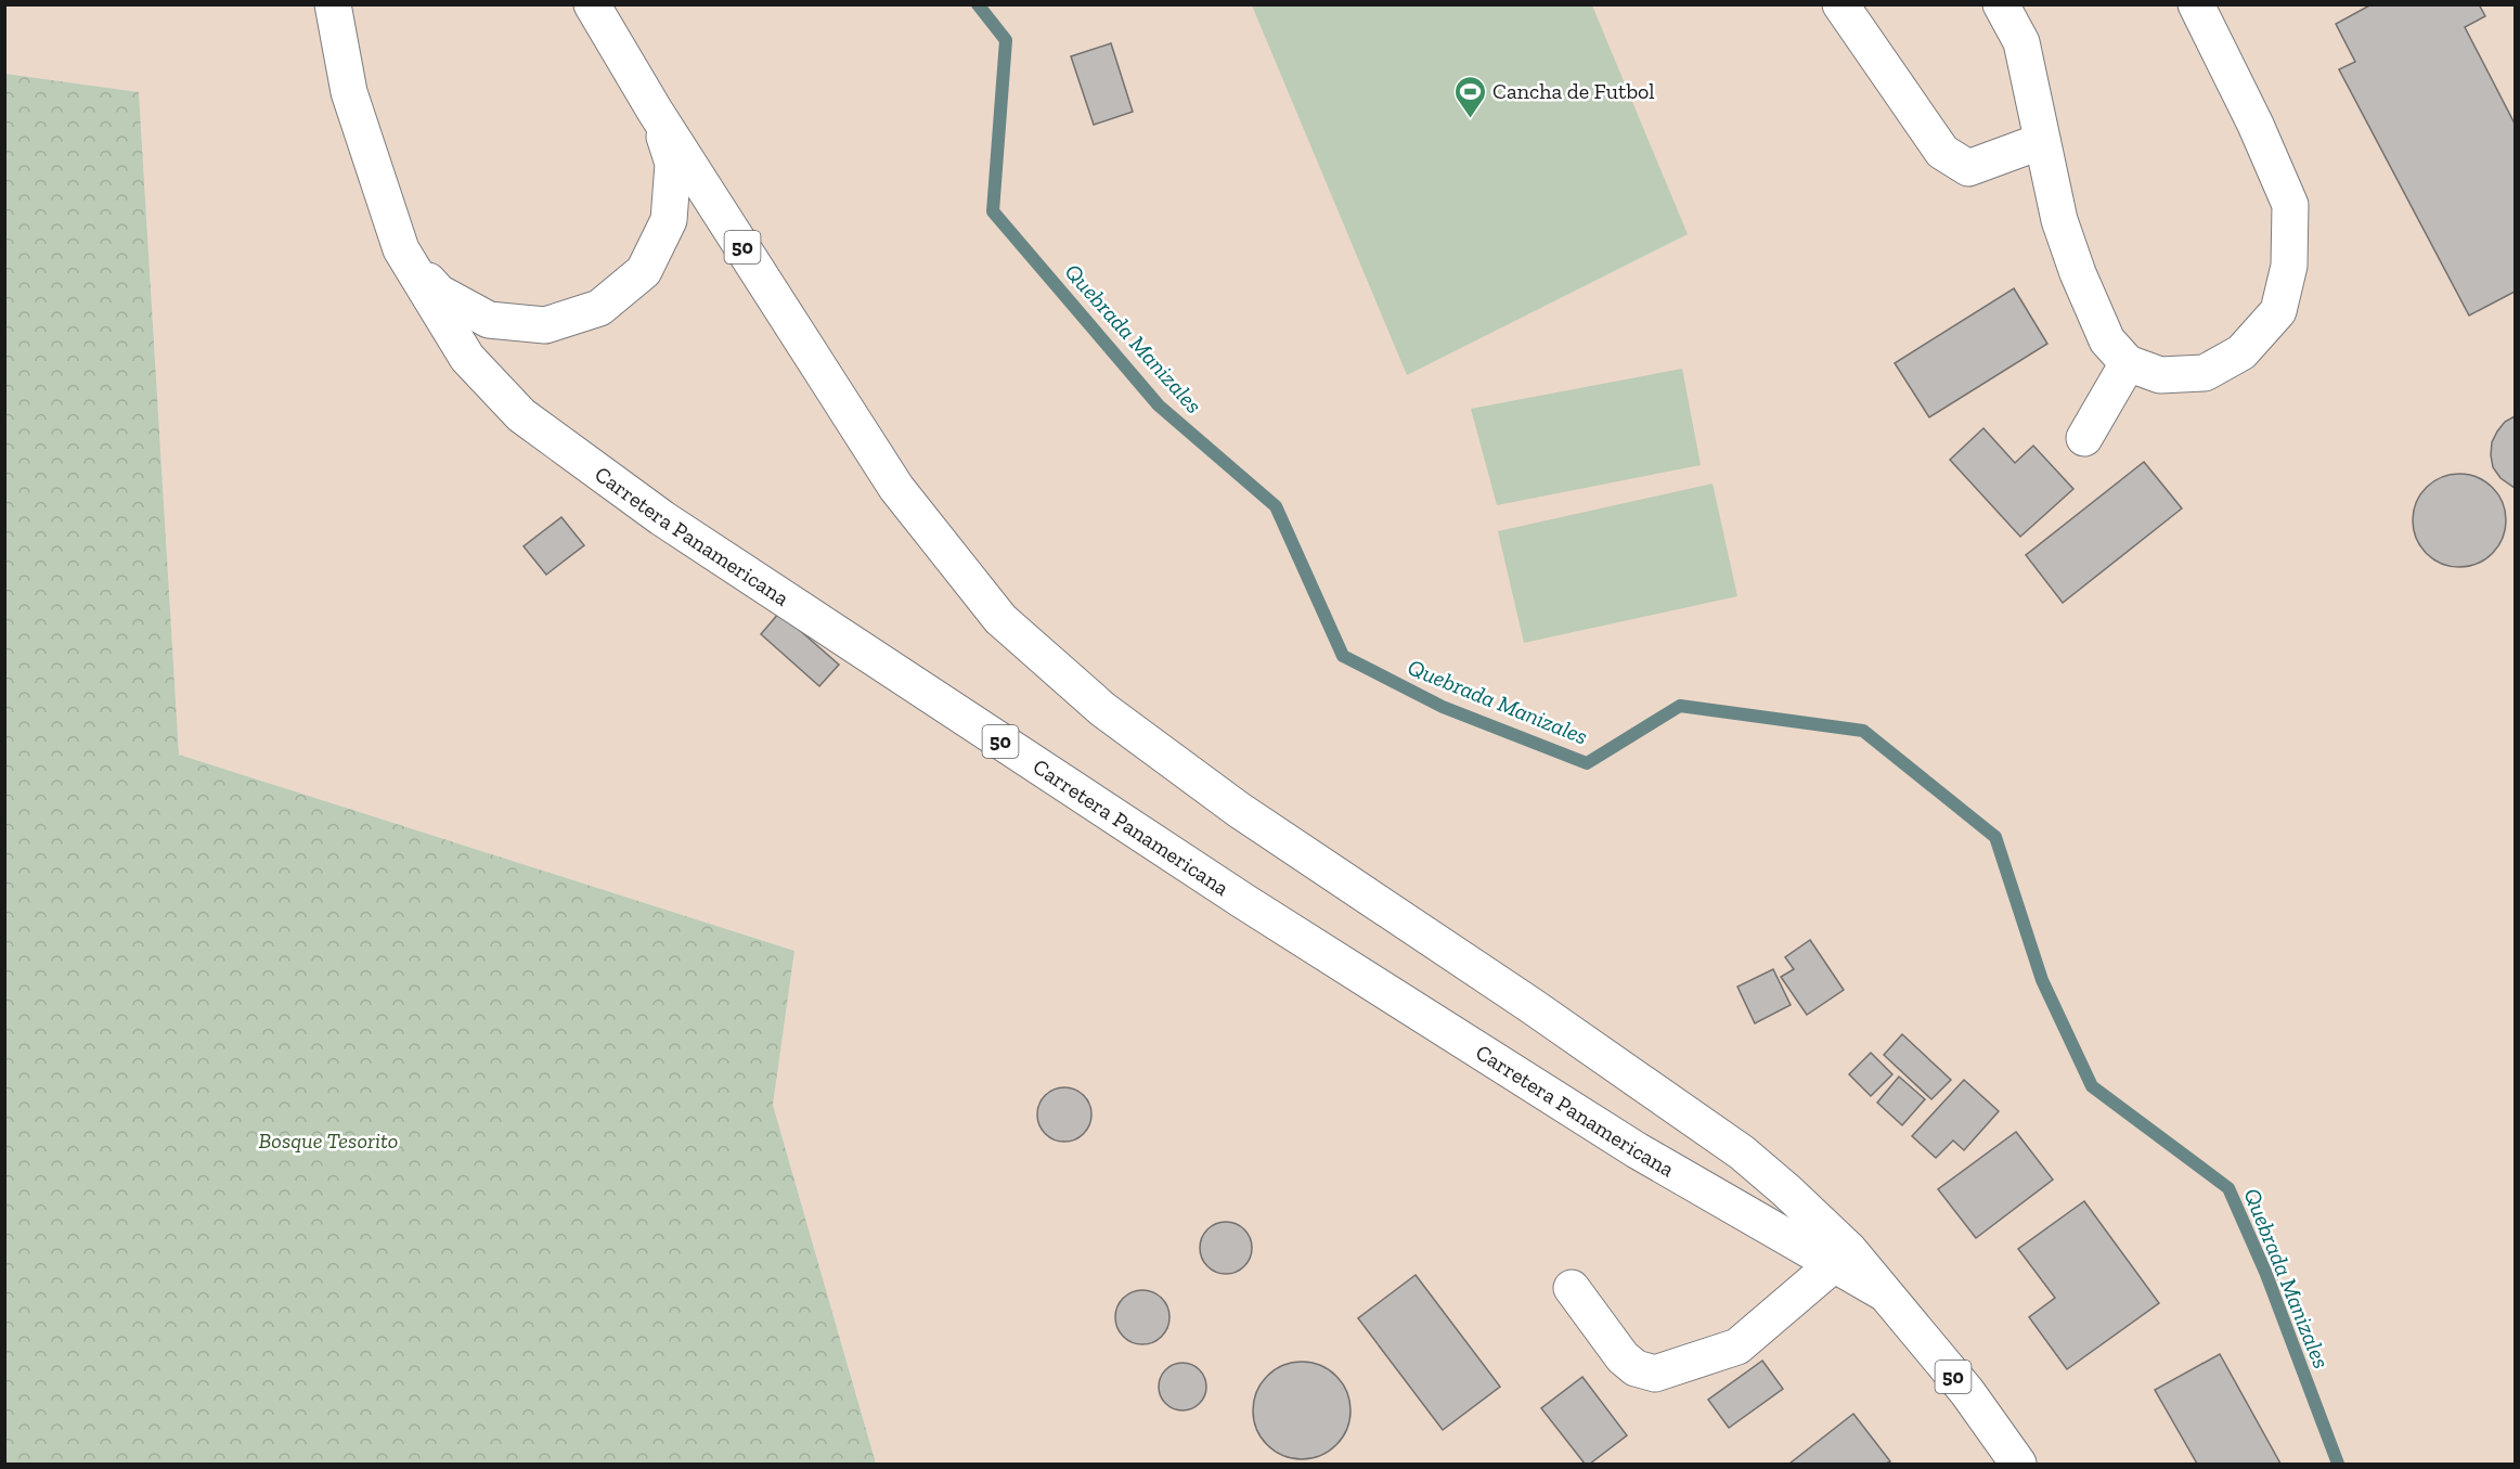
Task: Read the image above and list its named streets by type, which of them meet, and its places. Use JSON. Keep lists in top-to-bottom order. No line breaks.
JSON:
{"streets":{"main road":["50","Carretera Panamericana"]},"water":["Quebrada Manizales"],"parks":["Bosque Tesorito"],"places":{"sports":["Cancha de Futbol"]}}
